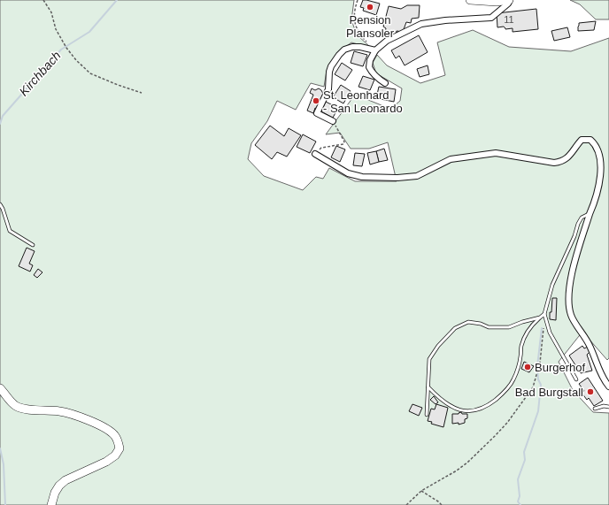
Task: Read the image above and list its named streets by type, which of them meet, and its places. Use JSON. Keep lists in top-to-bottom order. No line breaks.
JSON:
{"water":["Kirchbach"],"places":["Pension Plansoler","St. Leonhard - San Leonardo","Burgerhof","Bad Burgstall"],"house_numbers":["11"]}
